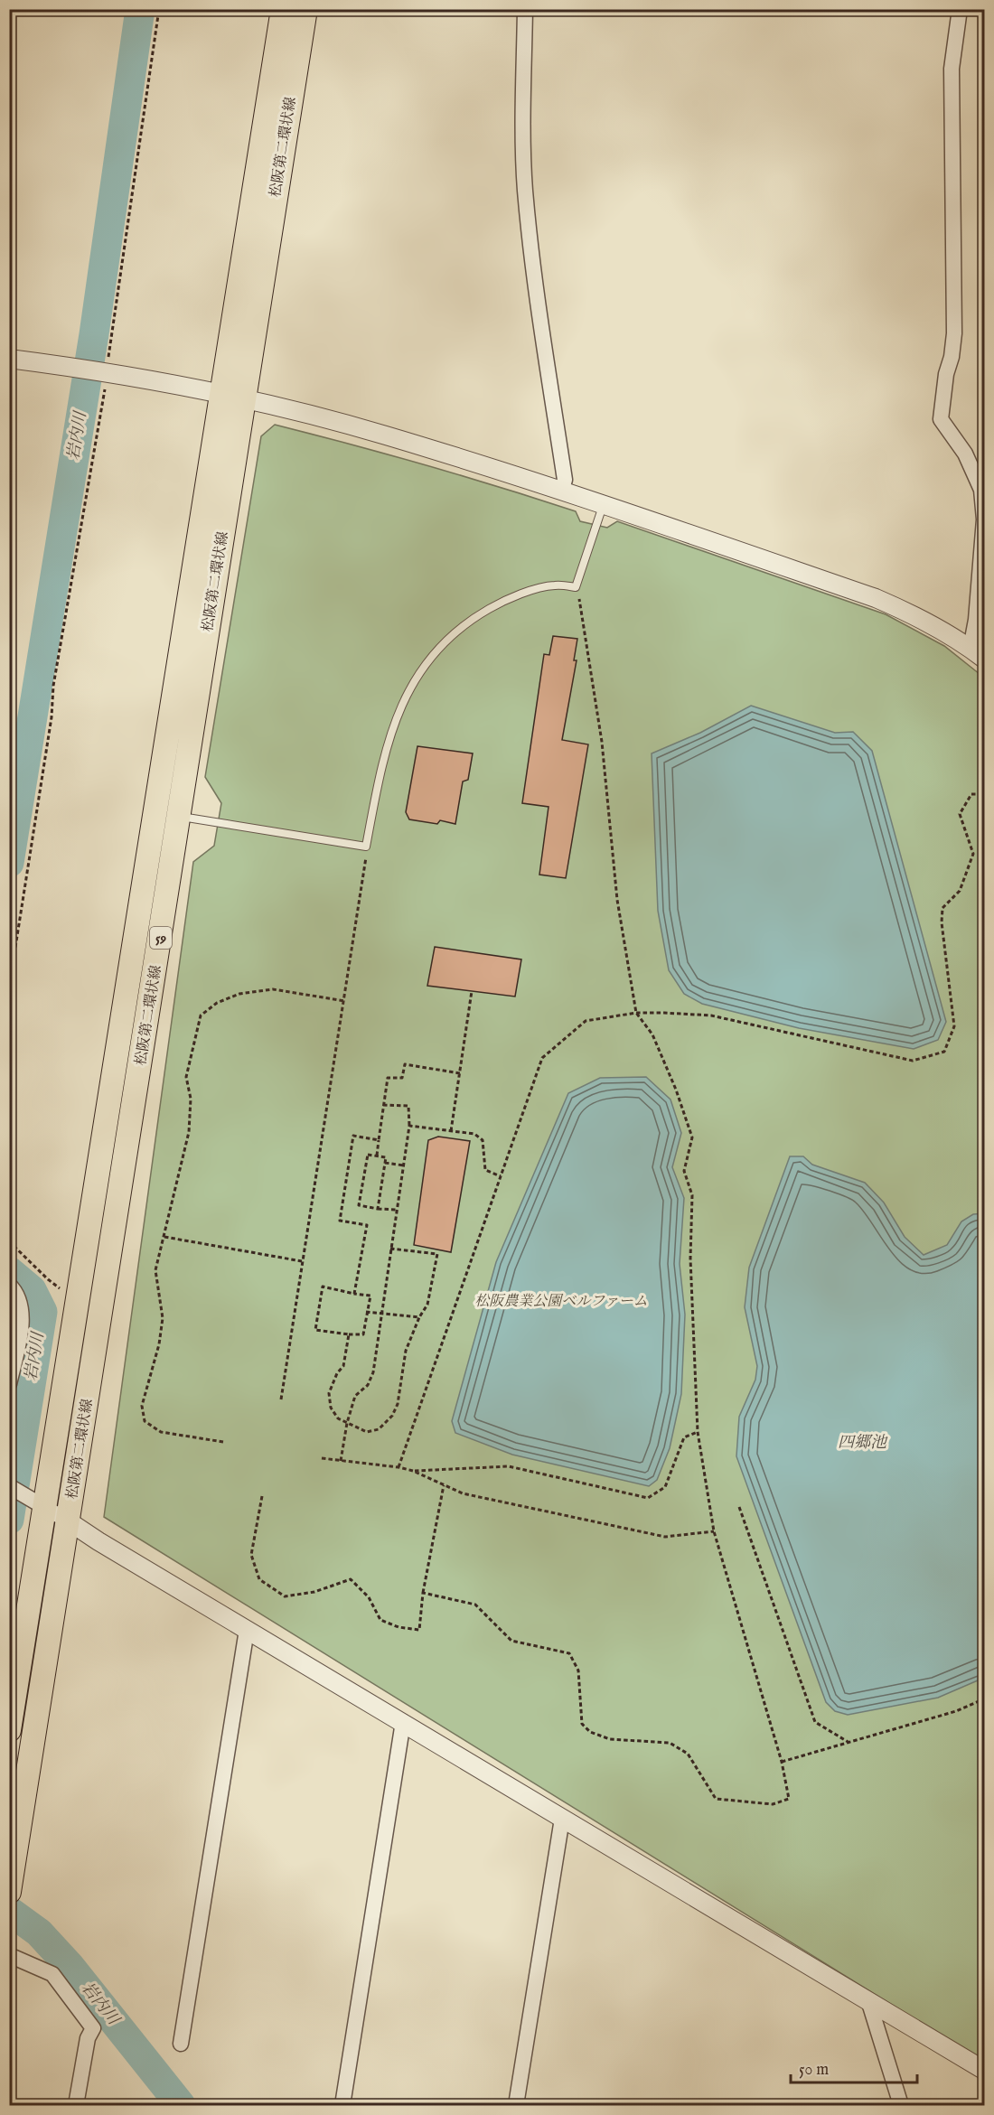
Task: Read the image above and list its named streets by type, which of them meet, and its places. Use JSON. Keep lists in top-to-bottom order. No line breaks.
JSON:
{"streets":{"main road":["松阪第二環状線","59"]},"water":["岩内川","四郷池"],"parks":["松阪農業公園ベルファーム"],"scale_bar":"50 m"}
